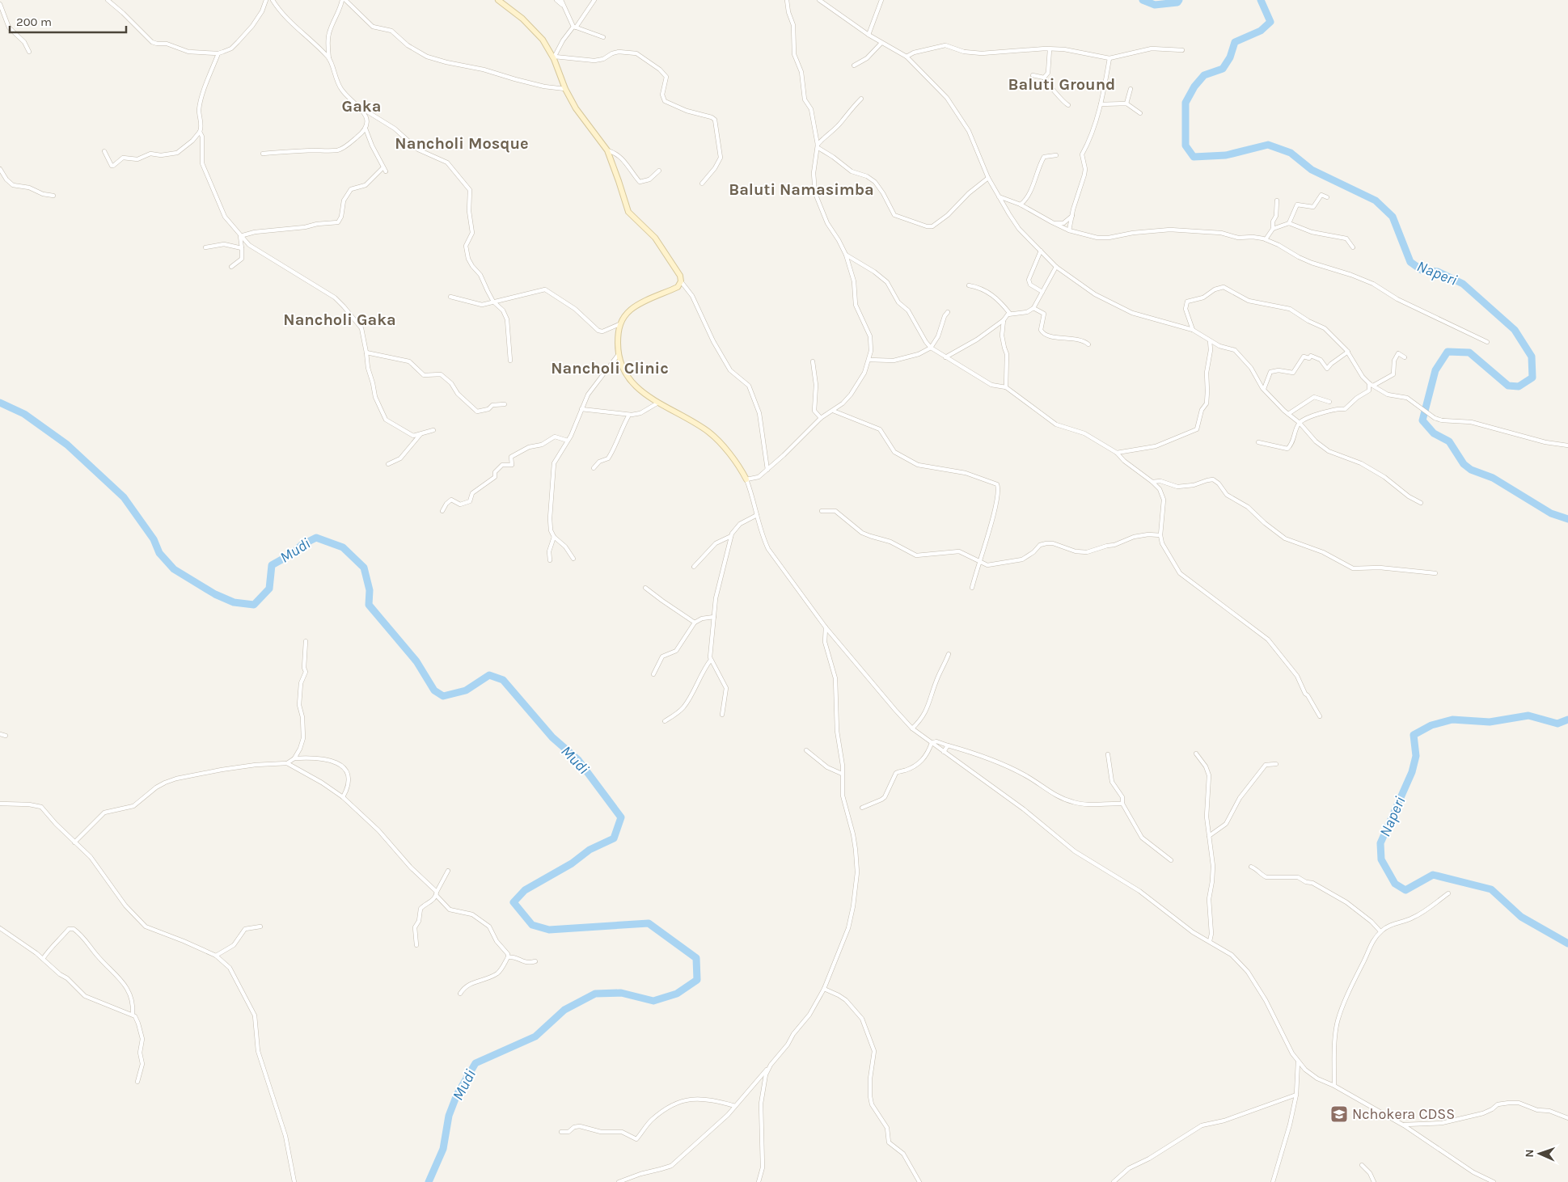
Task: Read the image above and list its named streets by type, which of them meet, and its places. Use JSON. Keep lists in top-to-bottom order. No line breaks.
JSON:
{"districts":["Baluti Ground","Gaka","Nancholi Mosque","Baluti Namasimba","Nancholi Gaka","Nancholi Clinic"],"water":["Naperi","Mudi"],"places":{"school or university":["Nchokera CDSS"]},"scale_bar":"200 m","north":"left"}
